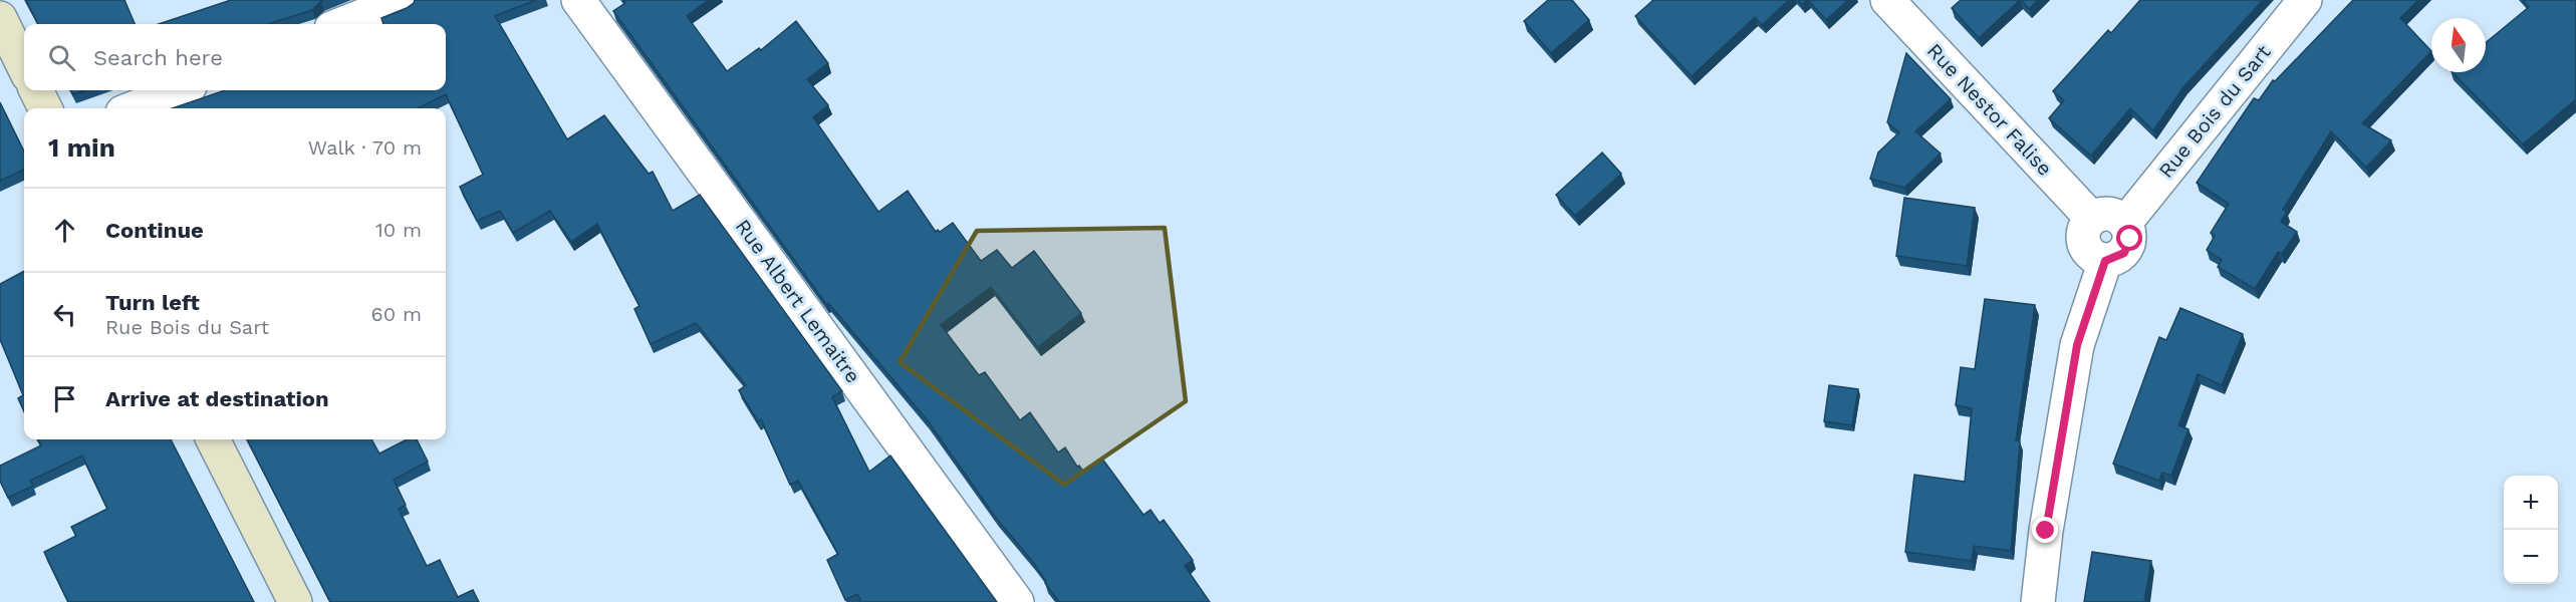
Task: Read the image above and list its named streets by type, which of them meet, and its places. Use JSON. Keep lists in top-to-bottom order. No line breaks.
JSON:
{"streets":{"street":["Rue Nestor Falise","Rue Bois du Sart","Rue Albert Lemaitre"]},"crossings":[["Rue Nestor Falise","Rue Bois du Sart"]],"north":"top","page":{"search":"Search here","heading":["1 min","Walk · 70 m"],"list":[["Continue","10 m"],["Turn left","Rue Bois du Sart","60 m"],"Arrive at destination"],"map_buttons":["+","−"]}}
